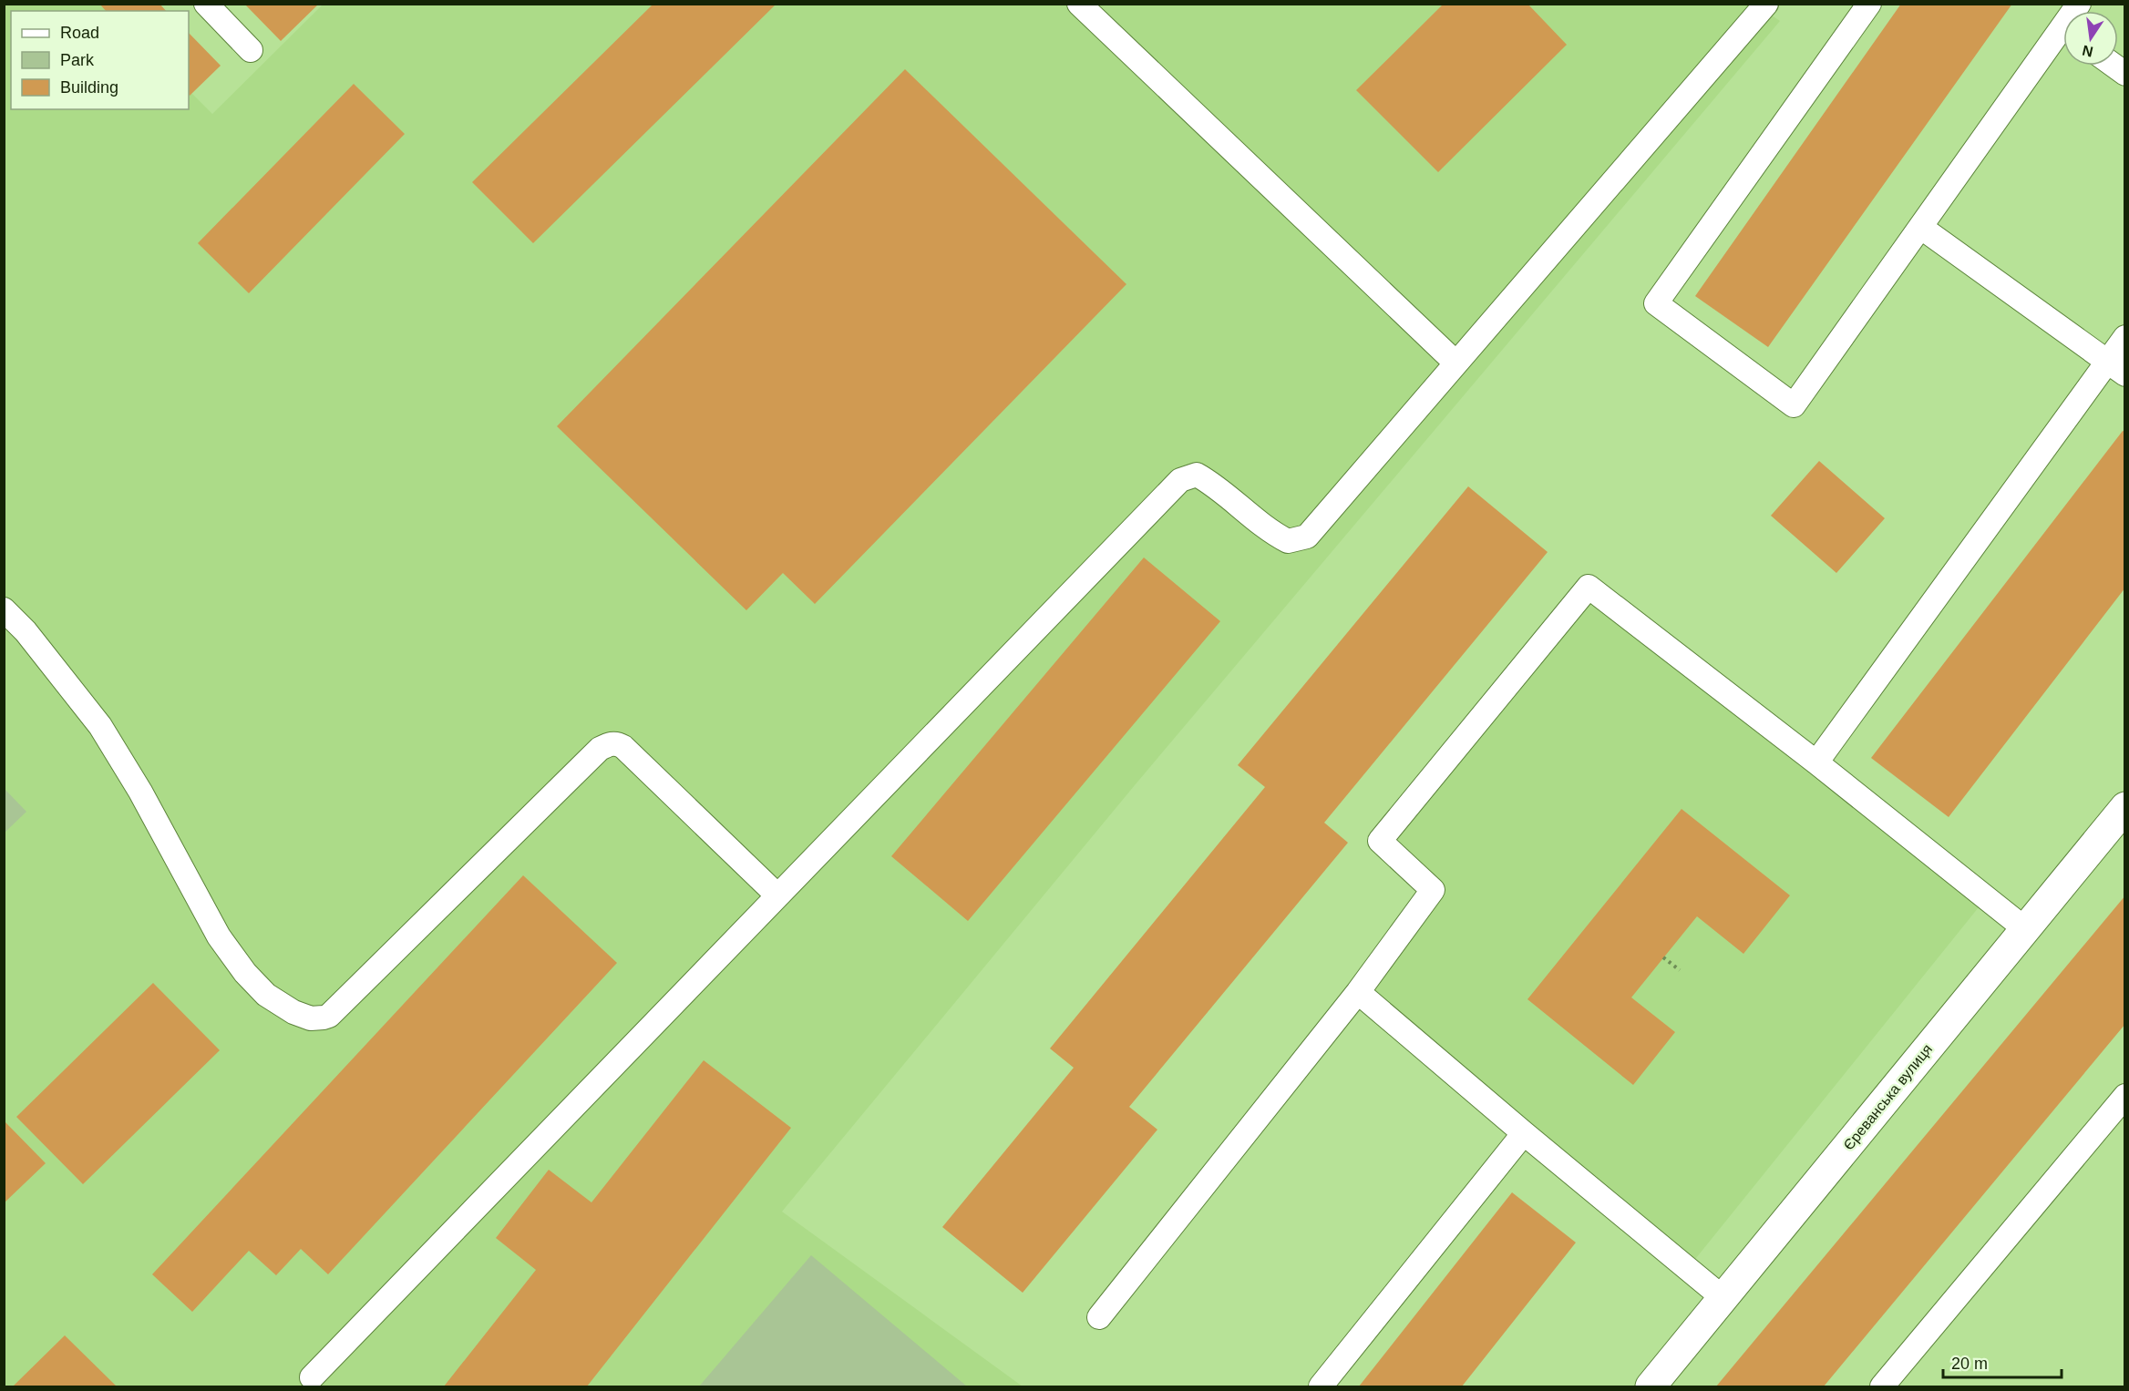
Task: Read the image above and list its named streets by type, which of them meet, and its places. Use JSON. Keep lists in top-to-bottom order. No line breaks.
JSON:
{"streets":{"street":["Єреванська вулиця"]},"legend":["Road","Park","Building"],"scale_bar":"20 m","north":"bottom"}
